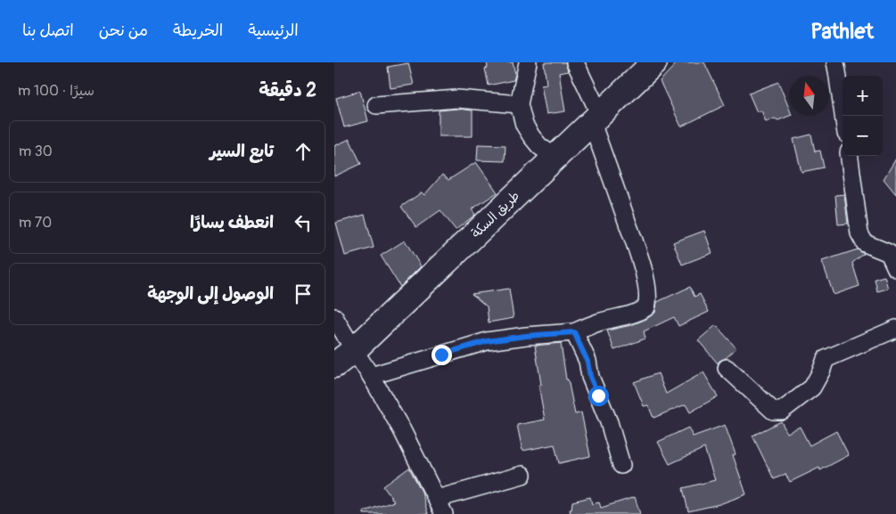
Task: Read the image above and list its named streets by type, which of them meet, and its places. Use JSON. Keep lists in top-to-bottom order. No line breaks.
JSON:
{"streets":{"main road":["طريق السكة"]},"north":"top","page":{"header":"Pathlet","nav":["الرئيسية","الخريطة","من نحن","اتصل بنا"],"heading":["2 دقيقة","سيرًا · 100 m"],"map_buttons":["+","−"],"list":[["تابع السير","30 m"],["انعطف يسارًا","70 m"],"الوصول إلى الوجهة"]}}
